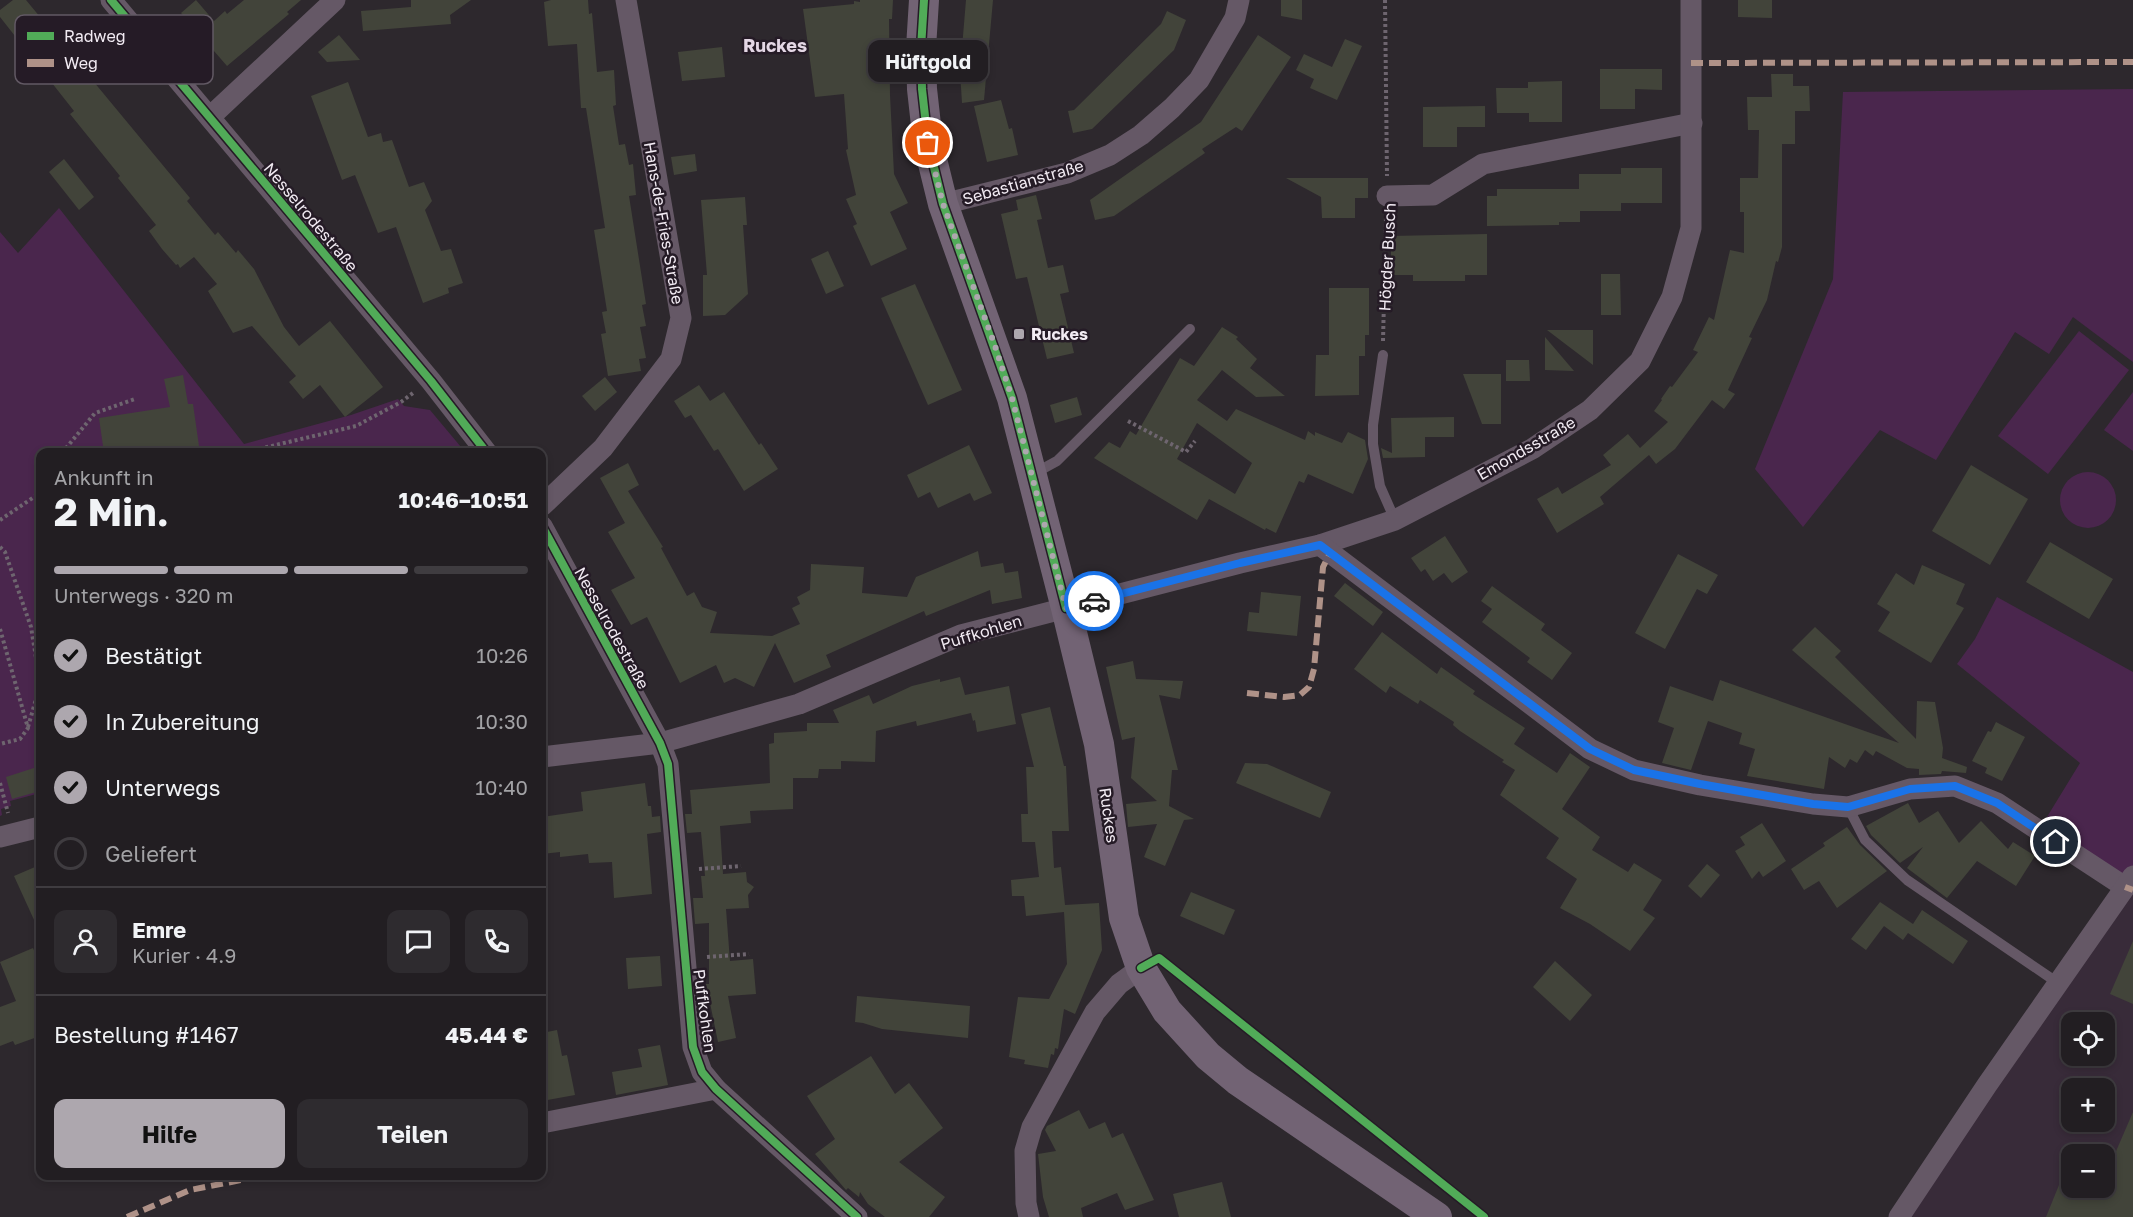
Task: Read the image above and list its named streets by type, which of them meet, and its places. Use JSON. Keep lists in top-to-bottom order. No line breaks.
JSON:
{"streets":{"main road":["Ruckes"],"street":["Sebastianstraße","Nesselrodestraße","Hans-de-Fries-Straße","Högder Busch","Emondsstraße","Puffkohlen"]},"crossings":[["Sebastianstraße","Ruckes"],["Nesselrodestraße","Puffkohlen"],["Högder Busch","Emondsstraße"],["Emondsstraße","Puffkohlen"],["Puffkohlen","Ruckes"]],"districts":["Ruckes"],"places":{"other":["Hüftgold"],"transit":["Ruckes"]},"legend":["Radweg","Weg"],"page":{"bubble":"Hüftgold","heading":["2 Min.","Ankunft in","10:46–10:51"],"panel":["Emre","Kurier · 4.9","Bestellung #1467","45.44 €"],"bar":"Unterwegs · 320 m","list":[["Bestätigt","10:26"],["In Zubereitung","10:30"],["Unterwegs","10:40"],"Geliefert"],"map_buttons":["+","−"],"buttons":["Hilfe","Teilen"]}}
